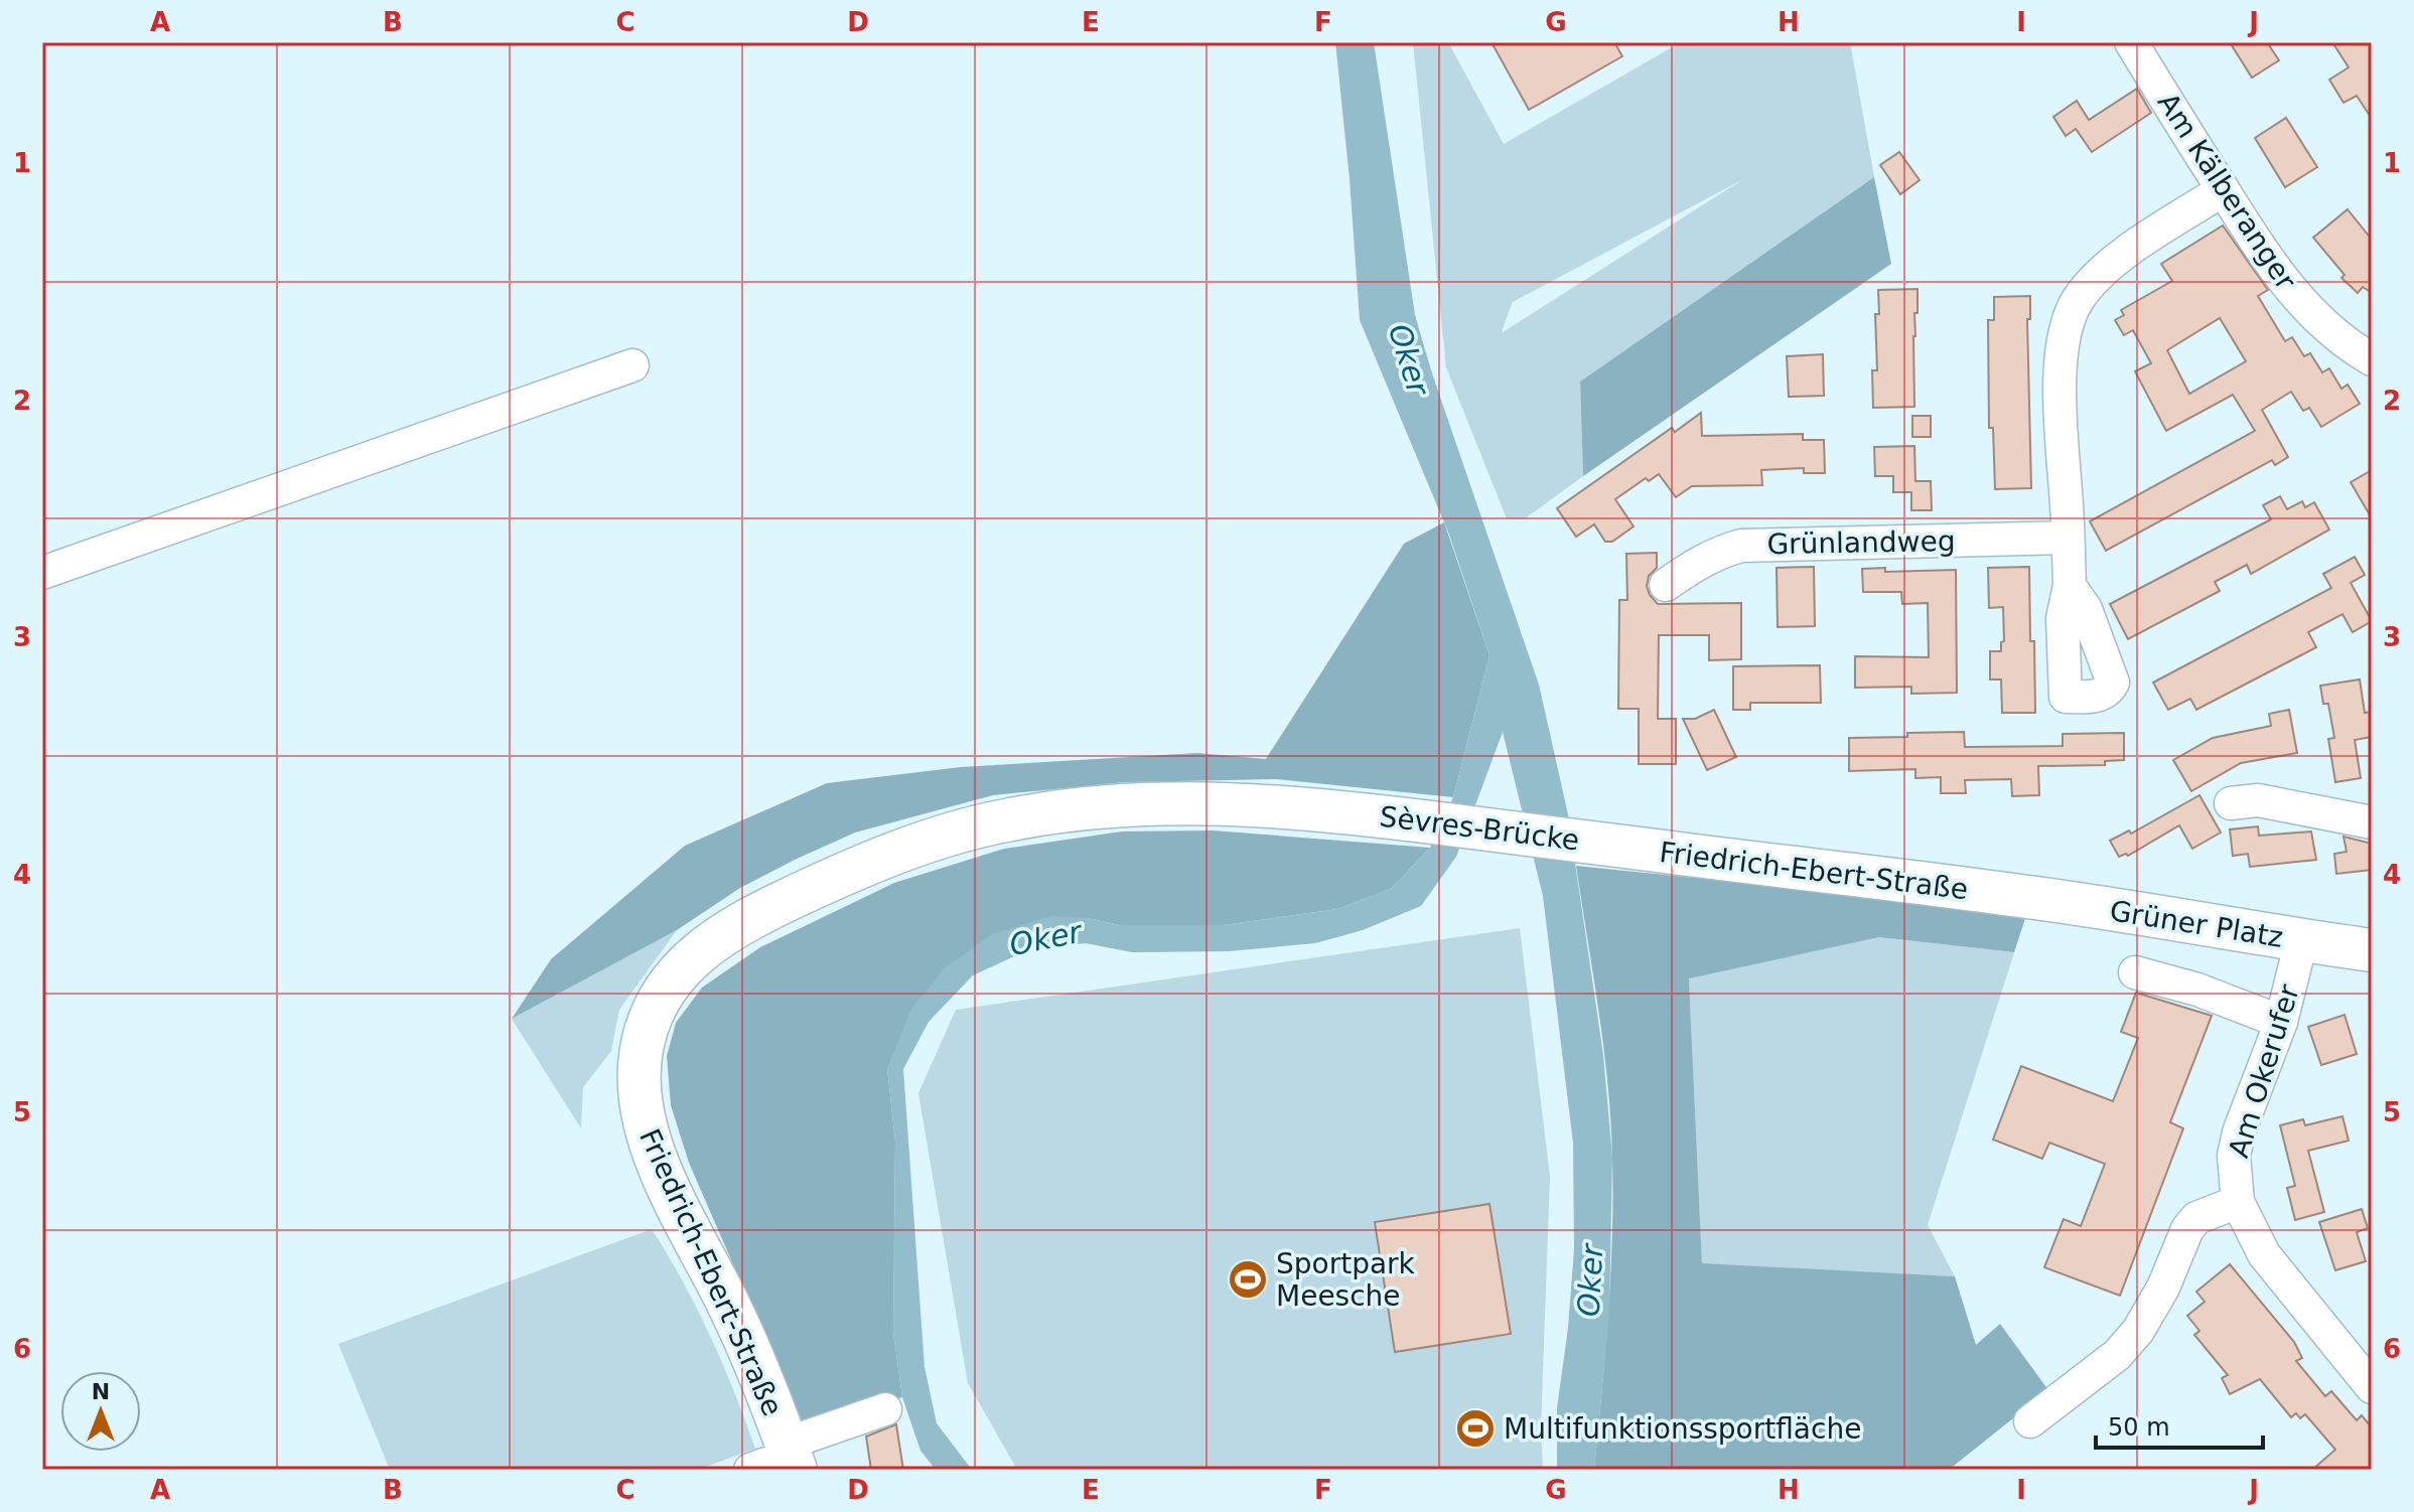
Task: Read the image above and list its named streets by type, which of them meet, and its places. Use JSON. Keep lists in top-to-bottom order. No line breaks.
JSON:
{"streets":{"main road":["Sèvres-Brücke","Friedrich-Ebert-Straße","Grüner Platz"],"street":["Am Kälberanger","Grünlandweg","Am Okerufer"]},"crossings":[["Sèvres-Brücke","Friedrich-Ebert-Straße"],["Friedrich-Ebert-Straße","Grüner Platz"],["Grüner Platz","Am Okerufer"]],"water":["Oker"],"places":{"sports":["Sportpark Meesche","Multifunktionssportfläche"]},"scale_bar":"50 m","north":"top","grid":{"columns":["A","B","C","D","E","F","G","H","I","J"],"rows":["1","2","3","4","5","6"]}}
